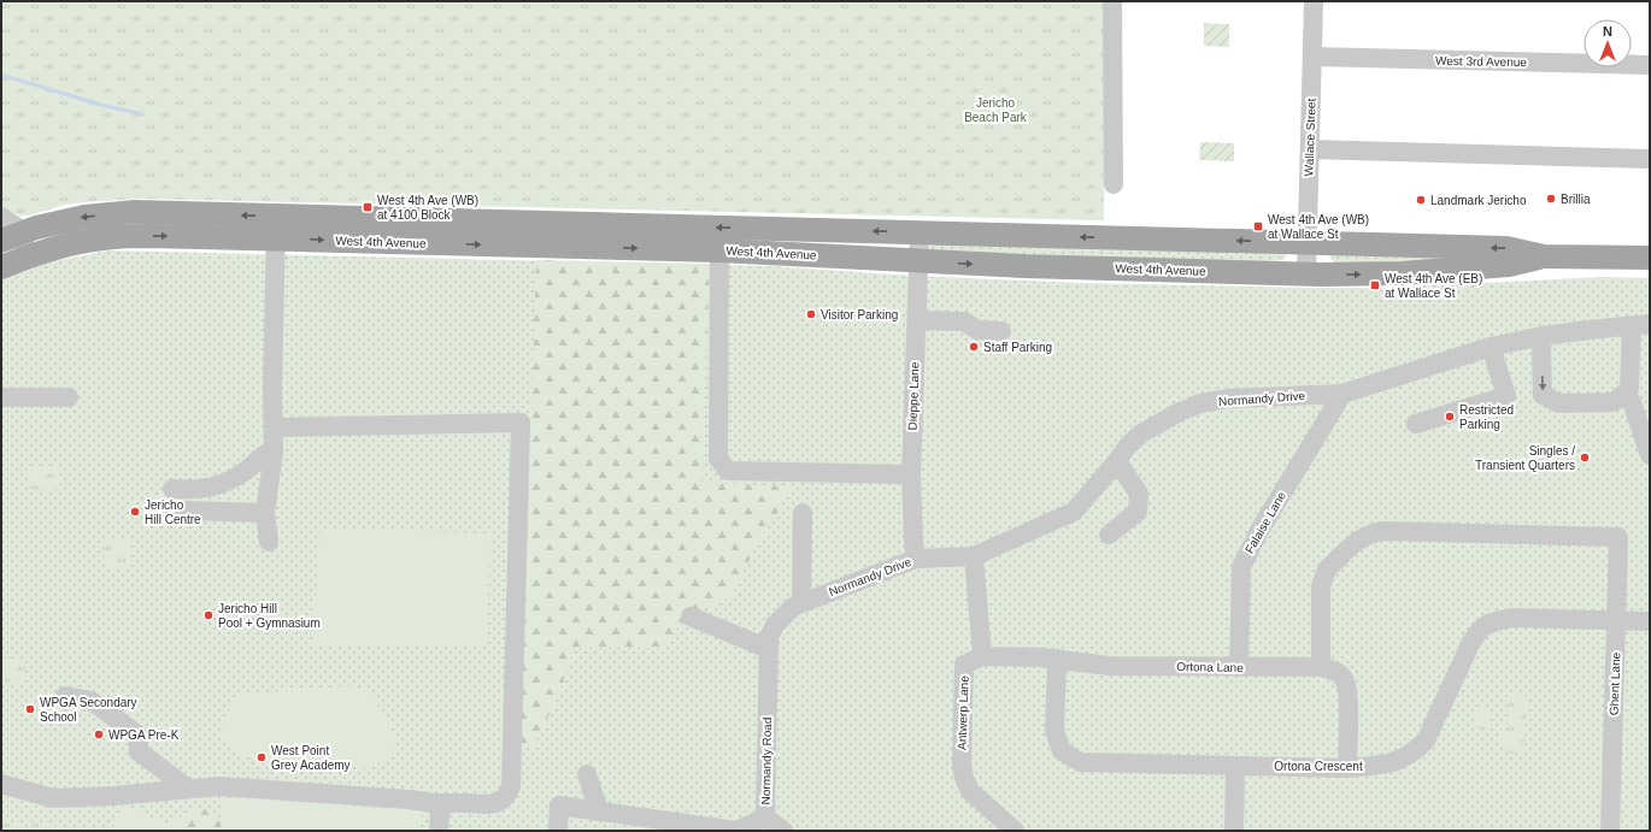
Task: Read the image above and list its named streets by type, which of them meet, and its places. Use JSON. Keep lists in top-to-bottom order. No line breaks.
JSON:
{"streets":{"main road":["West 4th Avenue"],"street":["West 3rd Avenue","Wallace Street","Dieppe Lane","Normandy Drive","Falaise Lane","Ortona Lane","Ghent Lane","Antwerp Lane","Normandy Road","Ortona Crescent"]},"crossings":[["West 3rd Avenue","Wallace Street"],["Wallace Street","West 4th Avenue"],["West 4th Avenue","Dieppe Lane"],["Dieppe Lane","Normandy Drive"],["Normandy Drive","Falaise Lane"],["Normandy Drive","Normandy Road"],["Falaise Lane","Ortona Lane"],["Ortona Lane","Ghent Lane"],["Ortona Lane","Antwerp Lane"],["Ortona Lane","Ortona Crescent"],["Ghent Lane","Ortona Crescent"]],"parks":["Jericho Beach Park"],"places":{"other":["Brillia","Landmark Jericho","Visitor Parking","Staff Parking","Restricted Parking","Singles / Transient Quarters","Jericho Hill Centre","Jericho Hill Pool + Gymnasium","WPGA Secondary School","WPGA Pre-K","West Point Grey Academy"],"transit":["West 4th Ave (WB) at 4100 Block","West 4th Ave (WB) at Wallace St","West 4th Ave (EB) at Wallace St"]},"north":"top"}
